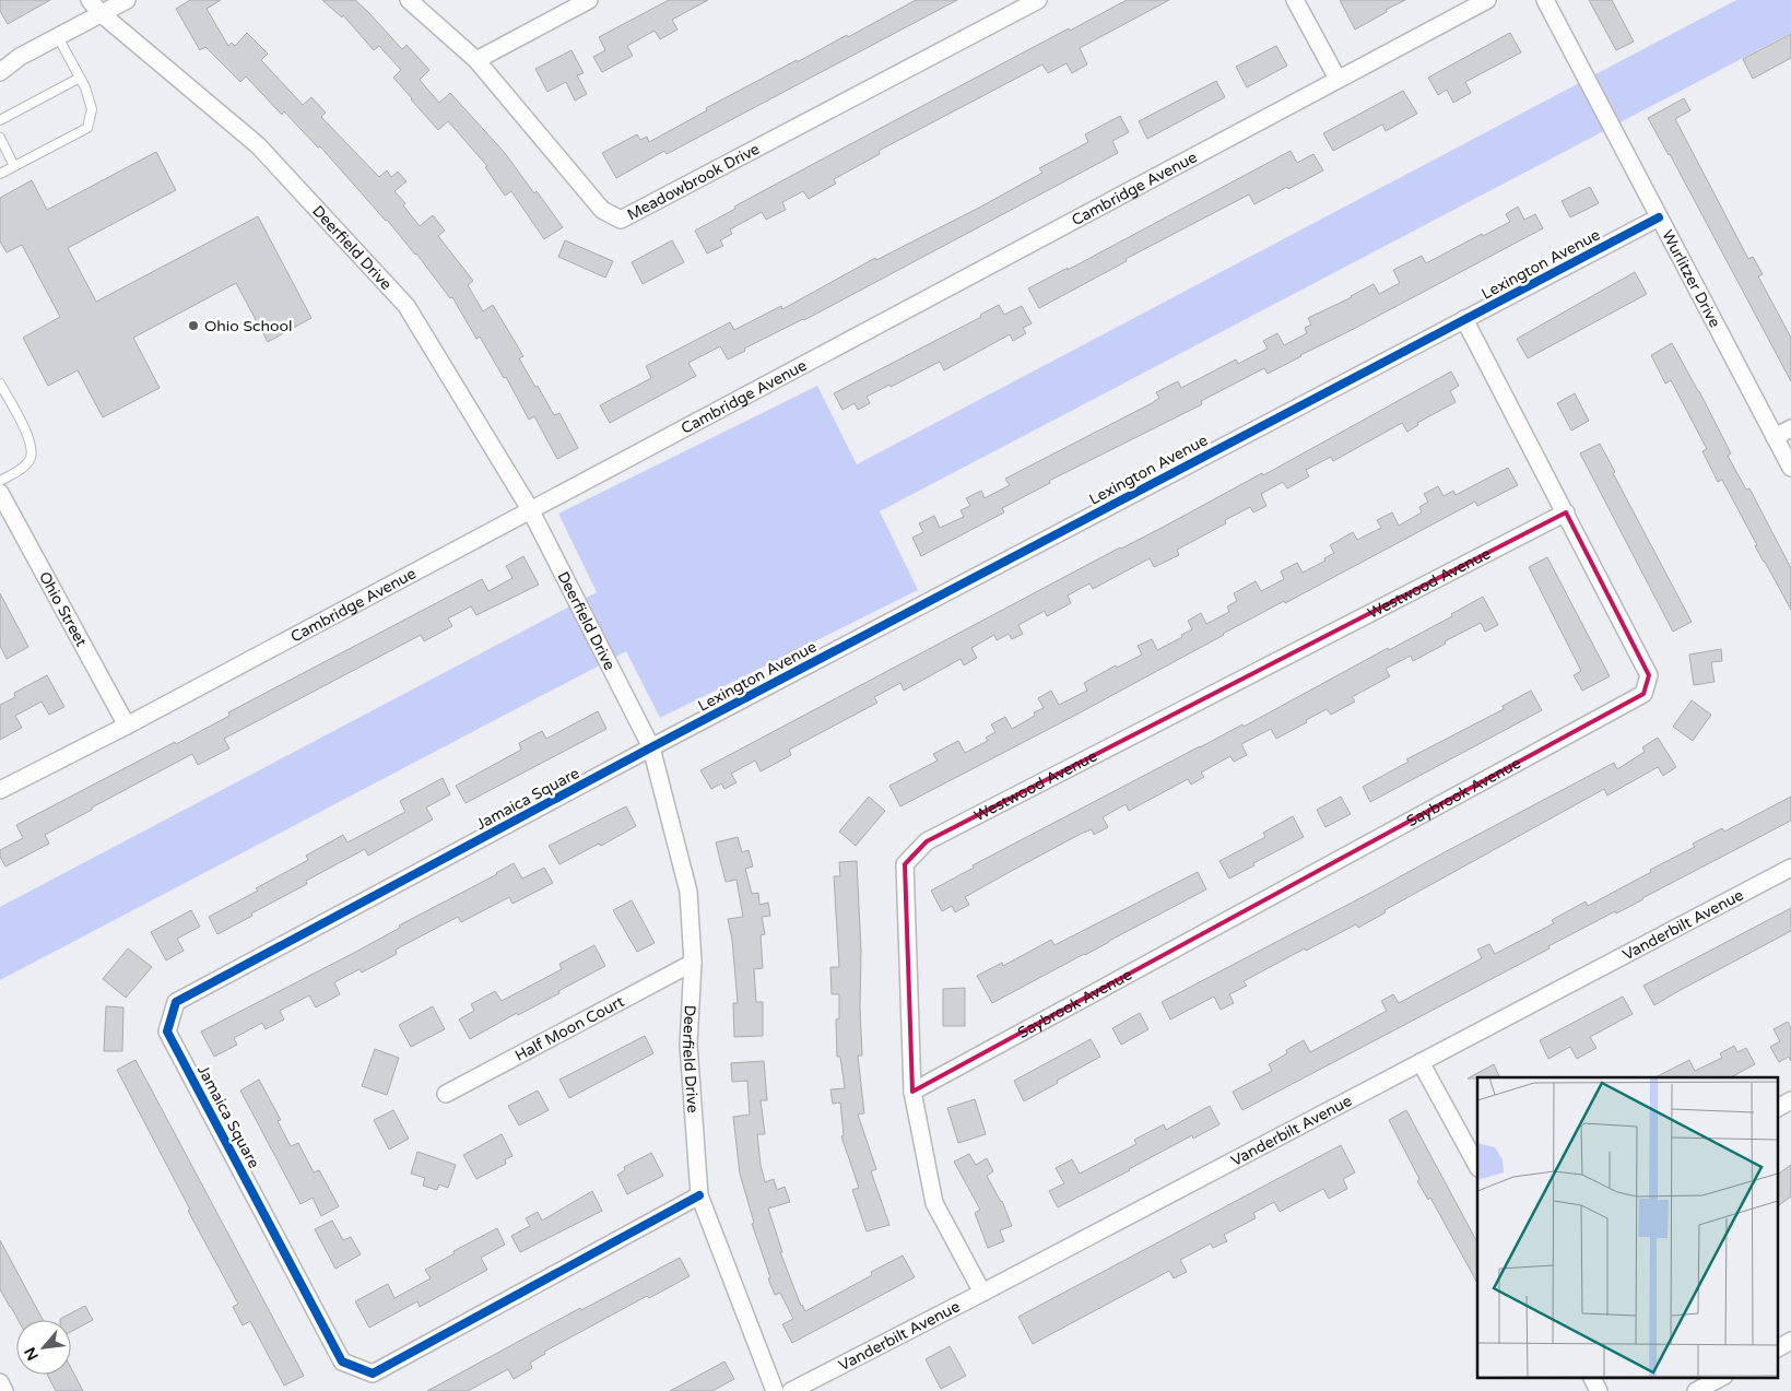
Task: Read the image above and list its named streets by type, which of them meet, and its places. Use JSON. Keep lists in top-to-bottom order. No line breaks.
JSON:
{"streets":{"street":["Meadowbrook Drive","Cambridge Avenue","Deerfield Drive","Lexington Avenue","Wurlitzer Drive","Westwood Avenue","Ohio Street","Saybrook Avenue","Jamaica Square","Vanderbilt Avenue","Half Moon Court"]},"crossings":[["Cambridge Avenue","Deerfield Drive"],["Cambridge Avenue","Ohio Street"],["Deerfield Drive","Lexington Avenue"],["Deerfield Drive","Jamaica Square"],["Deerfield Drive","Half Moon Court"],["Lexington Avenue","Wurlitzer Drive"],["Lexington Avenue","Saybrook Avenue"],["Lexington Avenue","Jamaica Square"],["Westwood Avenue","Saybrook Avenue"],["Westwood Avenue","Vanderbilt Avenue"]],"places":["Ohio School"],"north":"bottom left"}
